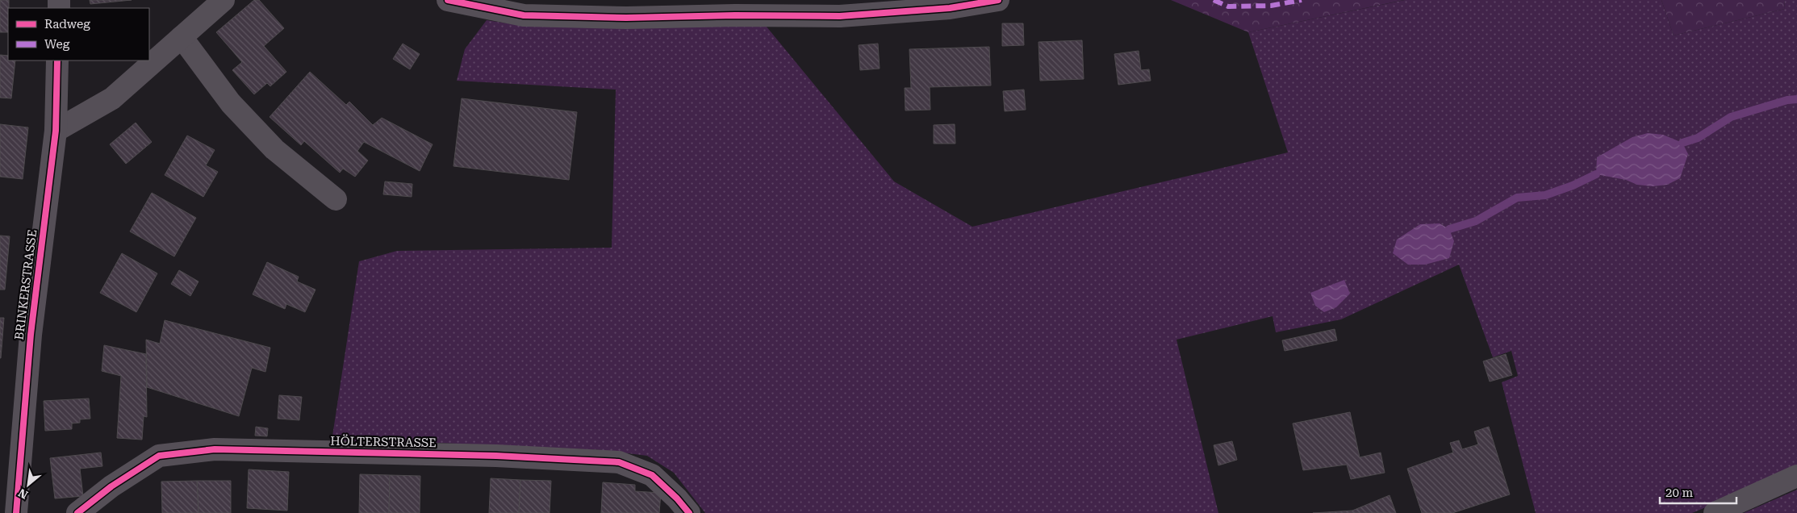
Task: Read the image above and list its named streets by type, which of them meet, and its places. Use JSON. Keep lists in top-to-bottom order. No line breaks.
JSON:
{"streets":{"street":["BRINKERSTRASSE","HÖLTERSTRASSE"]},"legend":["Radweg","Weg"],"scale_bar":"20 m","north":"bottom left"}
